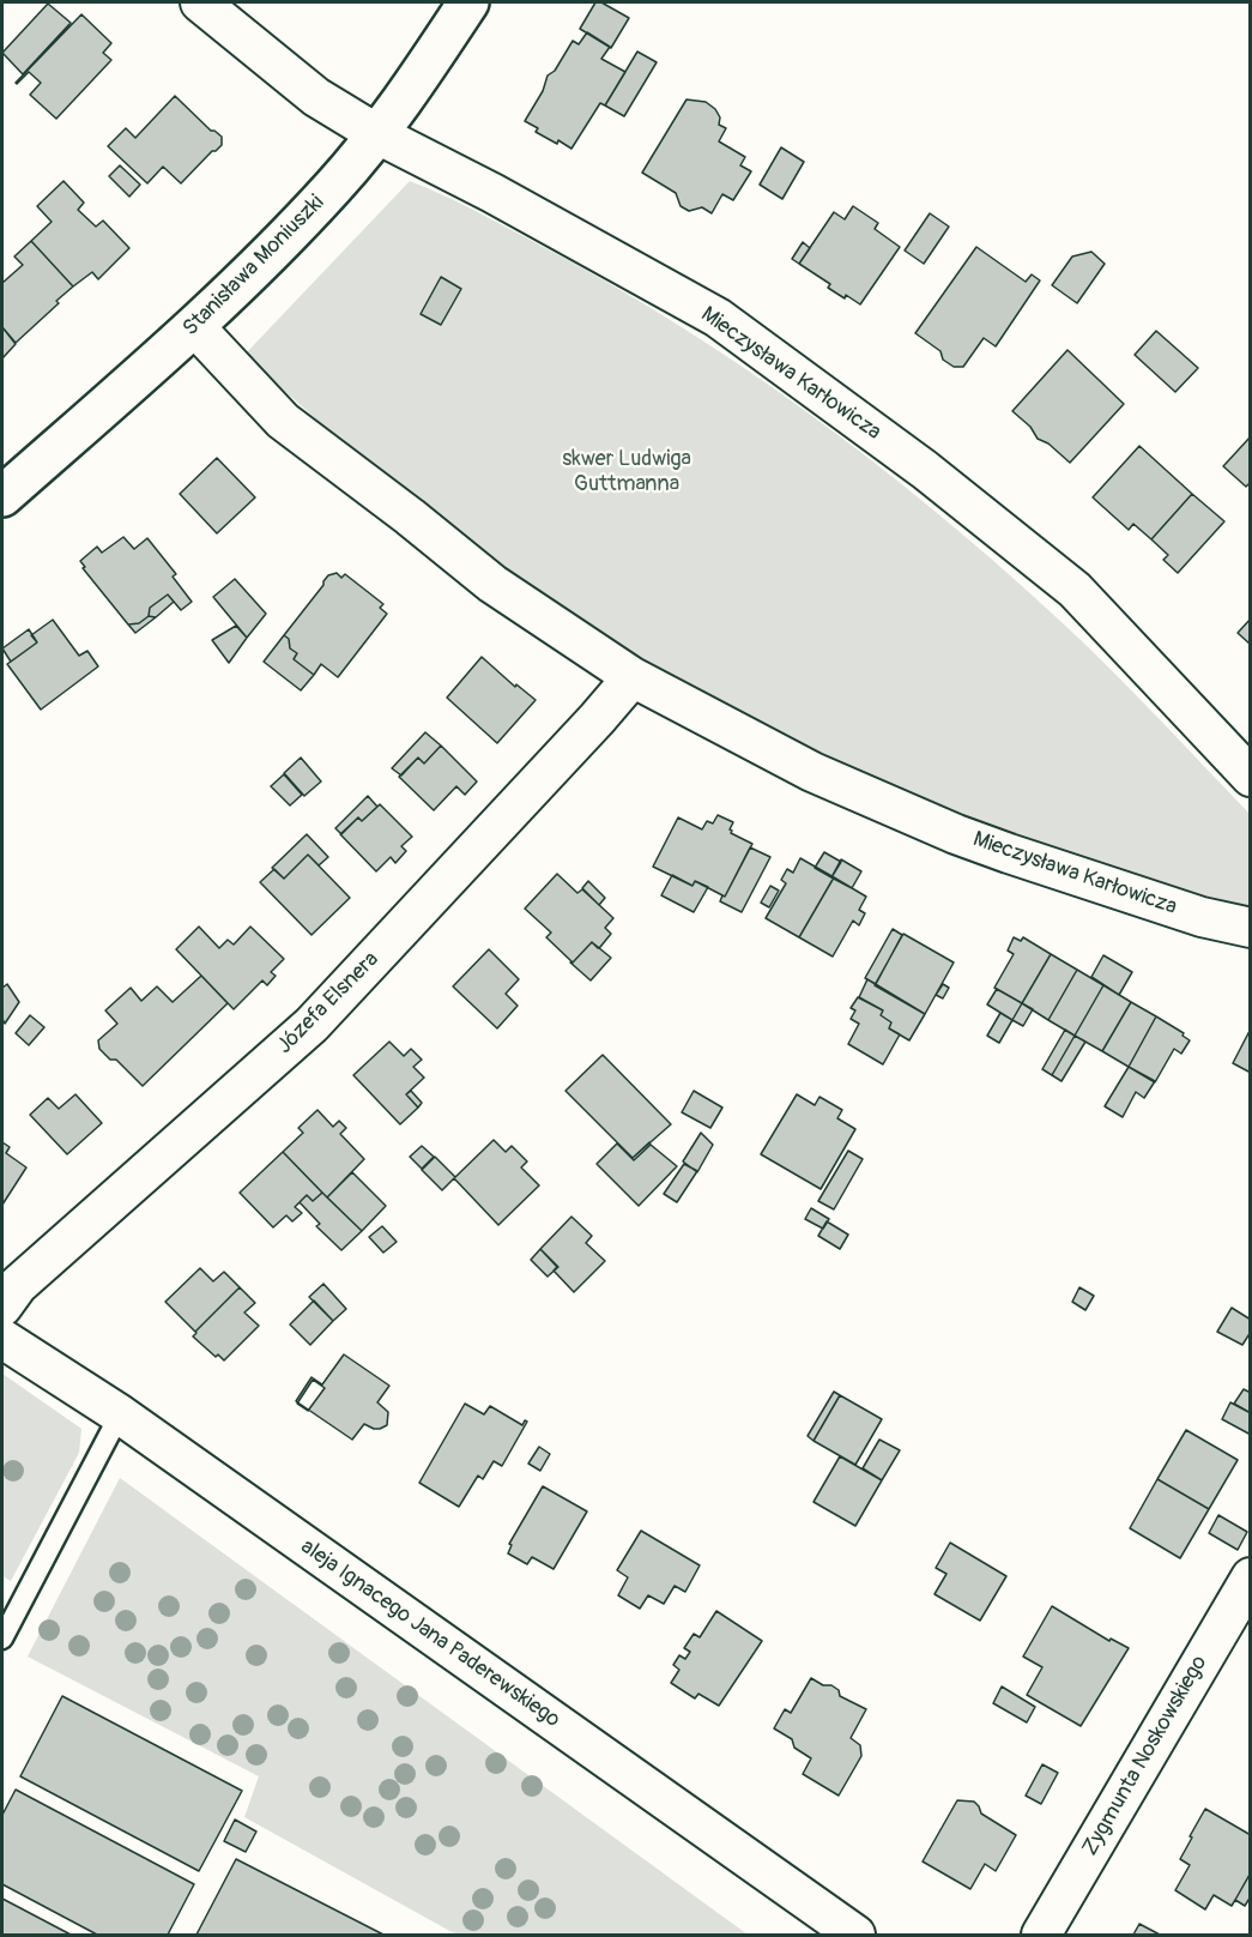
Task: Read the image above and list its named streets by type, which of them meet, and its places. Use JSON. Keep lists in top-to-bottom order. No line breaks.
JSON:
{"streets":{"street":["Stanisława Moniuszki","Mieczysława Karłowicza","Józefa Elsnera","aleja Ignacego Jana Paderewskiego","Zygmunta Noskowskiego"]},"crossings":[["Stanisława Moniuszki","Mieczysława Karłowicza"],["Mieczysława Karłowicza","Józefa Elsnera"]],"parks":["skwer Ludwiga Guttmanna"]}
